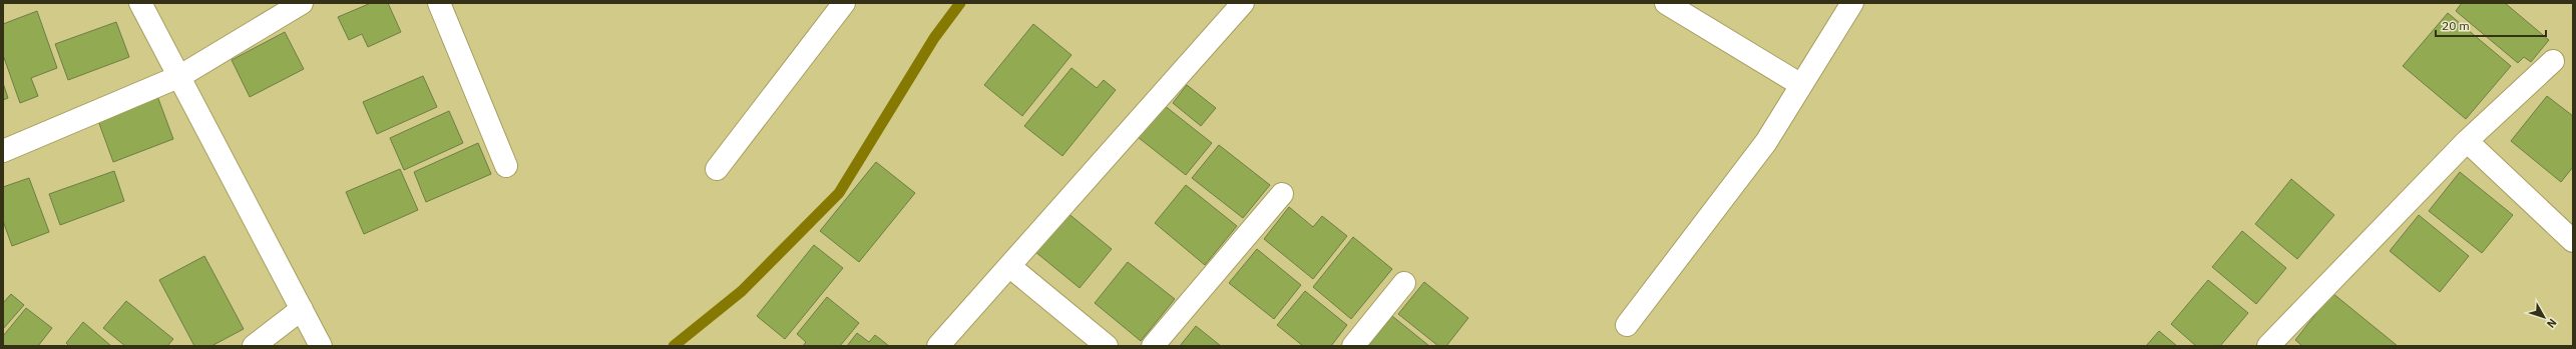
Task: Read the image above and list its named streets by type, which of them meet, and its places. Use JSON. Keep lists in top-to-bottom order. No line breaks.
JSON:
{"scale_bar":"20 m","north":"bottom right"}
